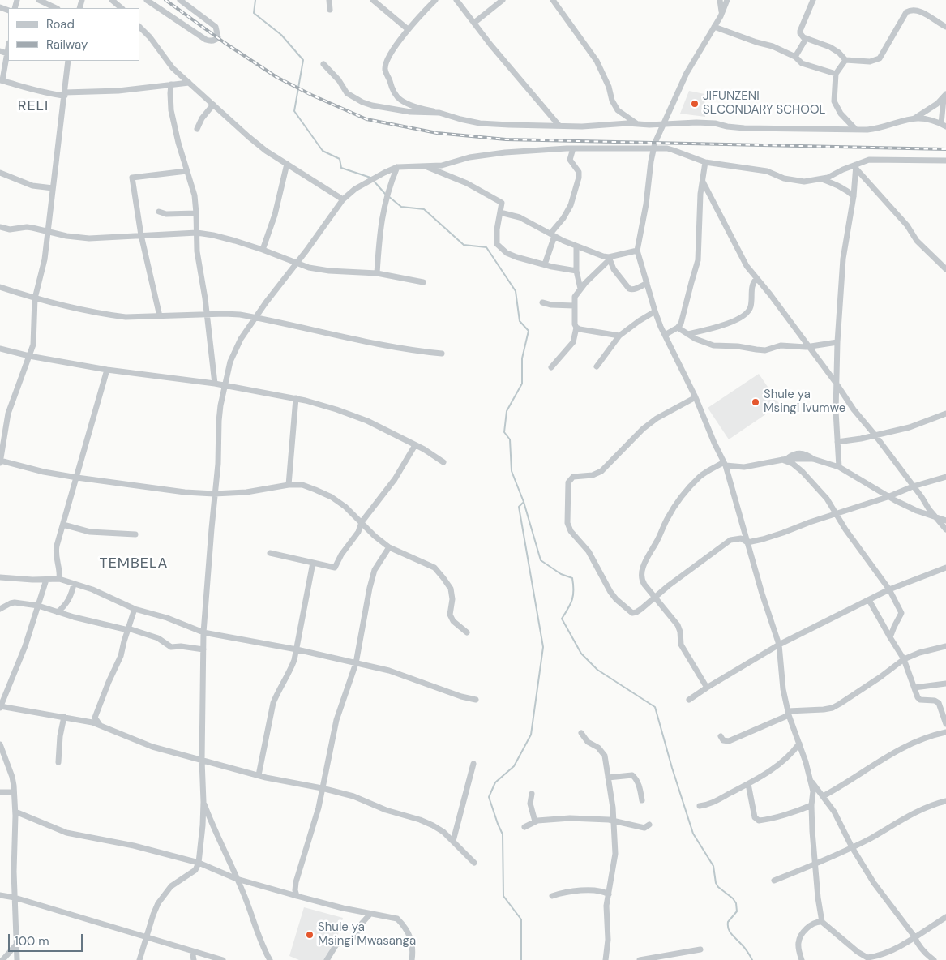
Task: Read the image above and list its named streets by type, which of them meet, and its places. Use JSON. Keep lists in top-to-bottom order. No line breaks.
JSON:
{"districts":["RELI","TEMBELA"],"places":["JIFUNZENI SECONDARY SCHOOL","Shule ya Msingi Ivumwe","Shule ya Msingi Mwasanga"],"legend":["Road","Railway"],"scale_bar":"100 m"}
